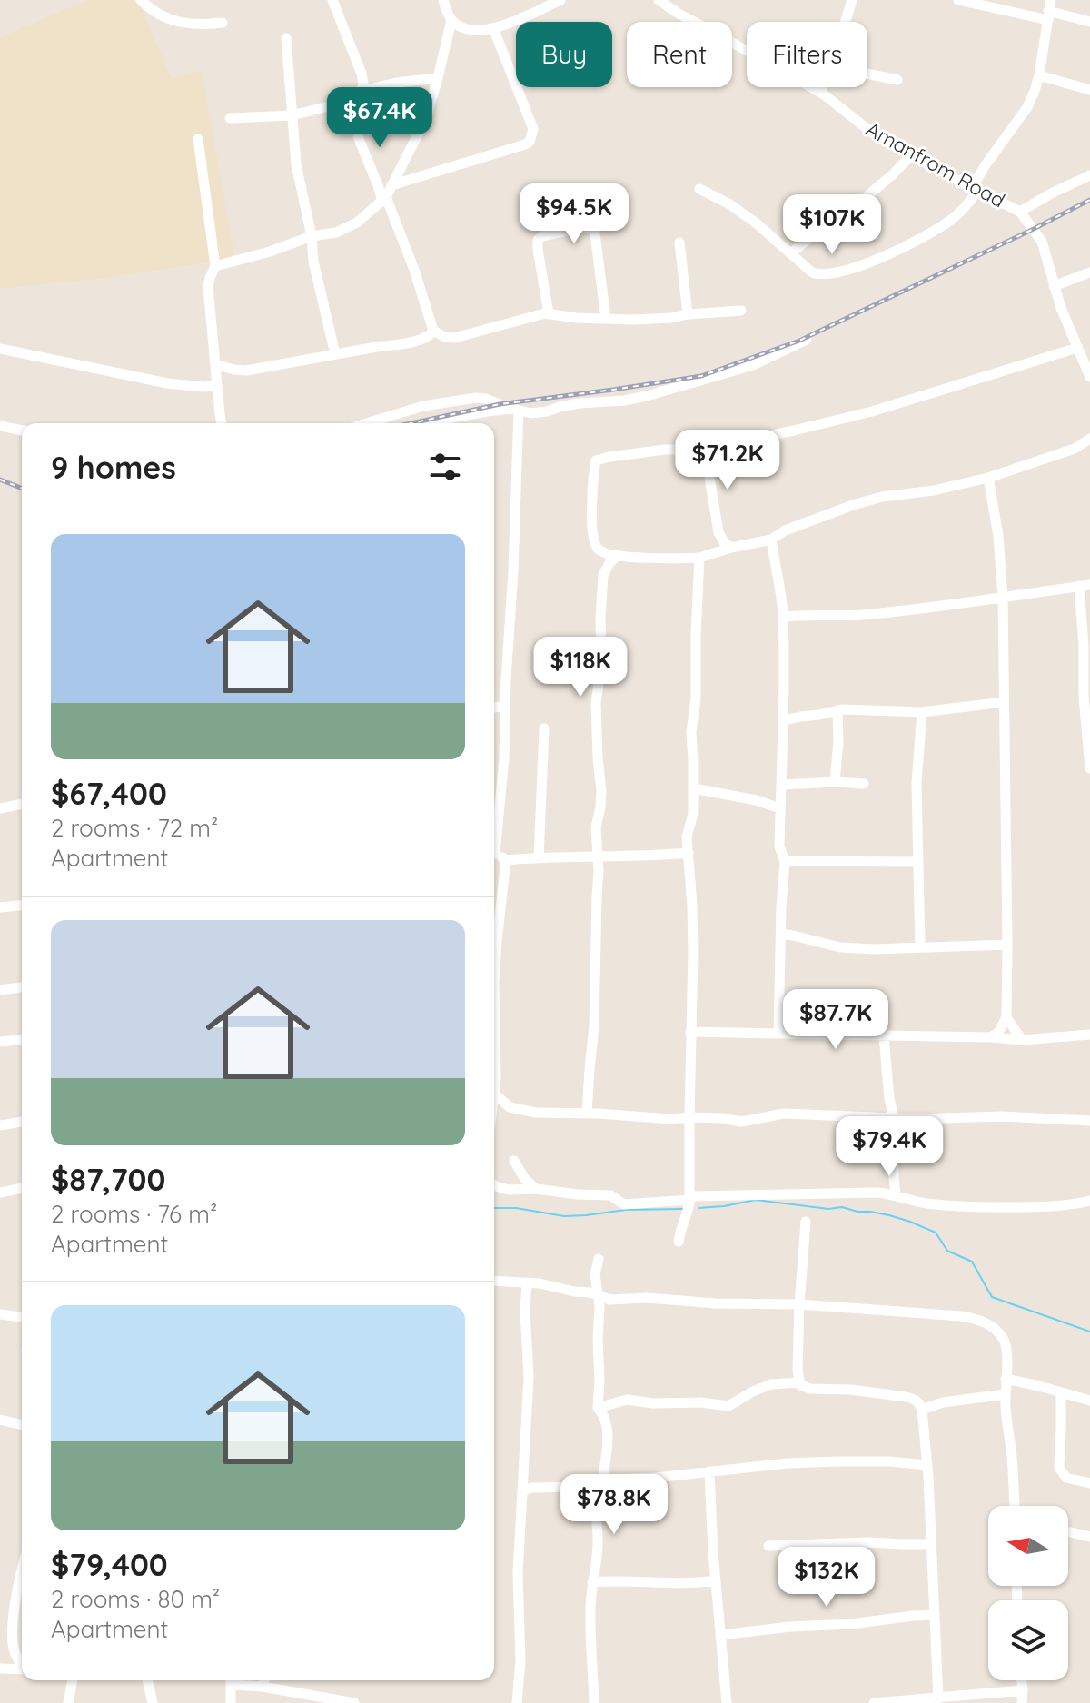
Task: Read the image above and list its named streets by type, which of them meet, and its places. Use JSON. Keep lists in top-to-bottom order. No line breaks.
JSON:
{"streets":{"street":["Amanfrom Road"]},"north":"left","page":{"chip":["Buy","Rent","Filters"],"price":["$67.4K","$94.5K","$107K","$71.2K","$118K","$87.7K","$79.4K","$78.8K","$132K"],"heading":"9 homes","list":[{"name":"$67,400","note":"2 rooms · 72 m² · Apartment"},{"name":"$87,700","note":"2 rooms · 76 m² · Apartment"},{"name":"$79,400","note":"2 rooms · 80 m² · Apartment"}]}}
